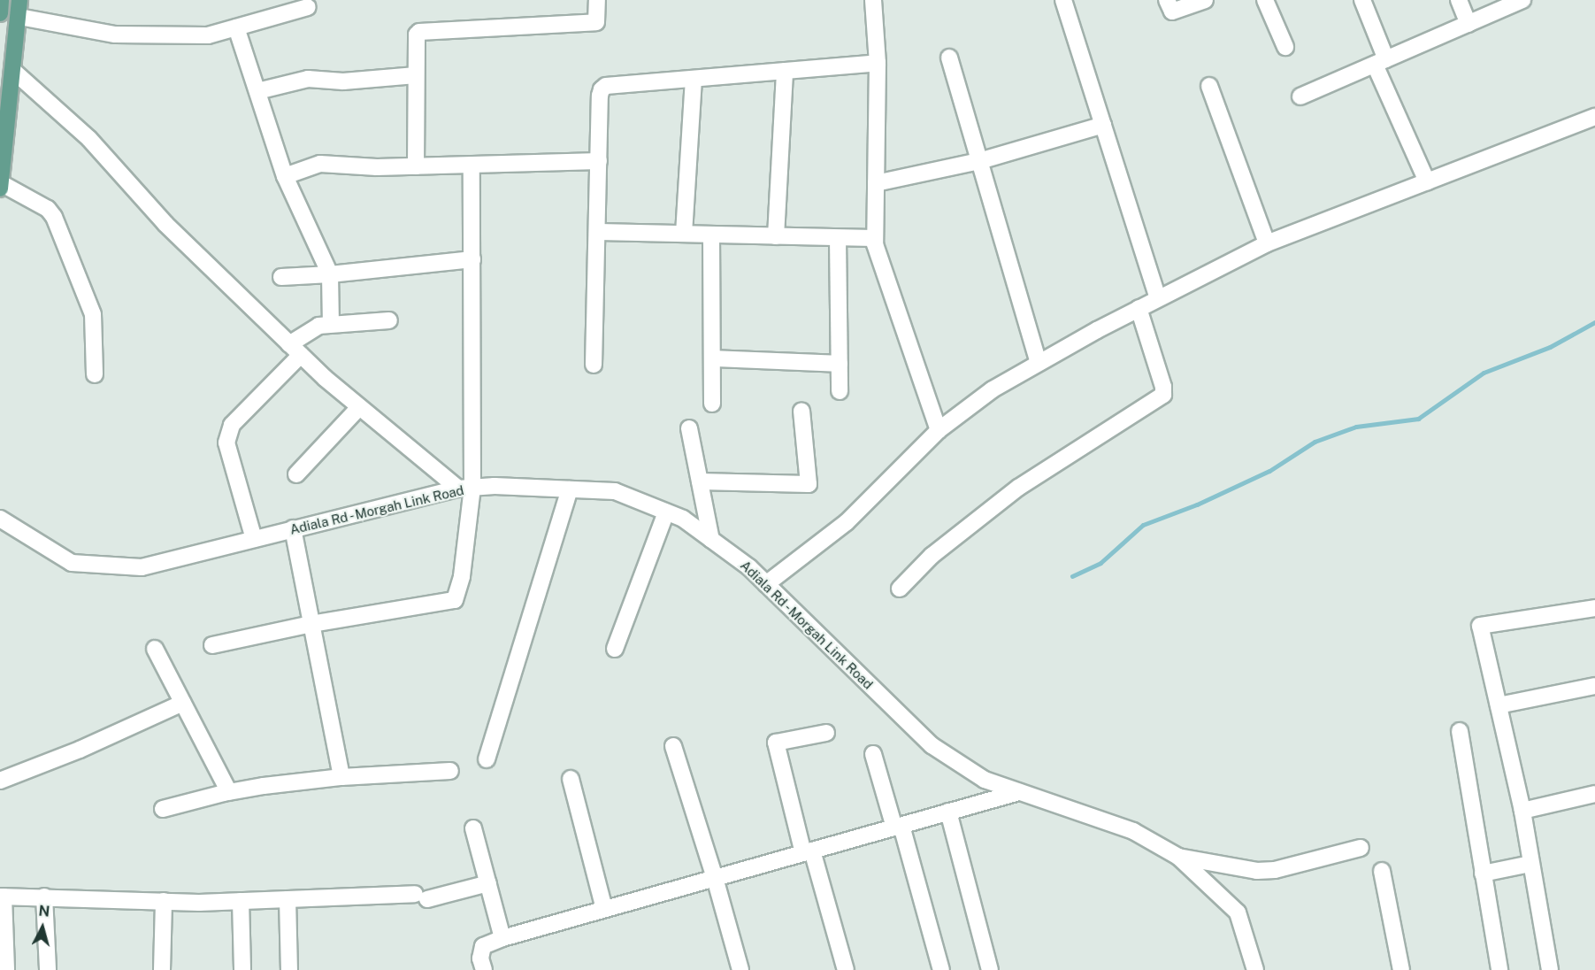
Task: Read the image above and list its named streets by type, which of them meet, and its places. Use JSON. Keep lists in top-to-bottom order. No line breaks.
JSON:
{"streets":{"street":["Adiala Rd - Morgah Link Road"]},"north":"top"}
